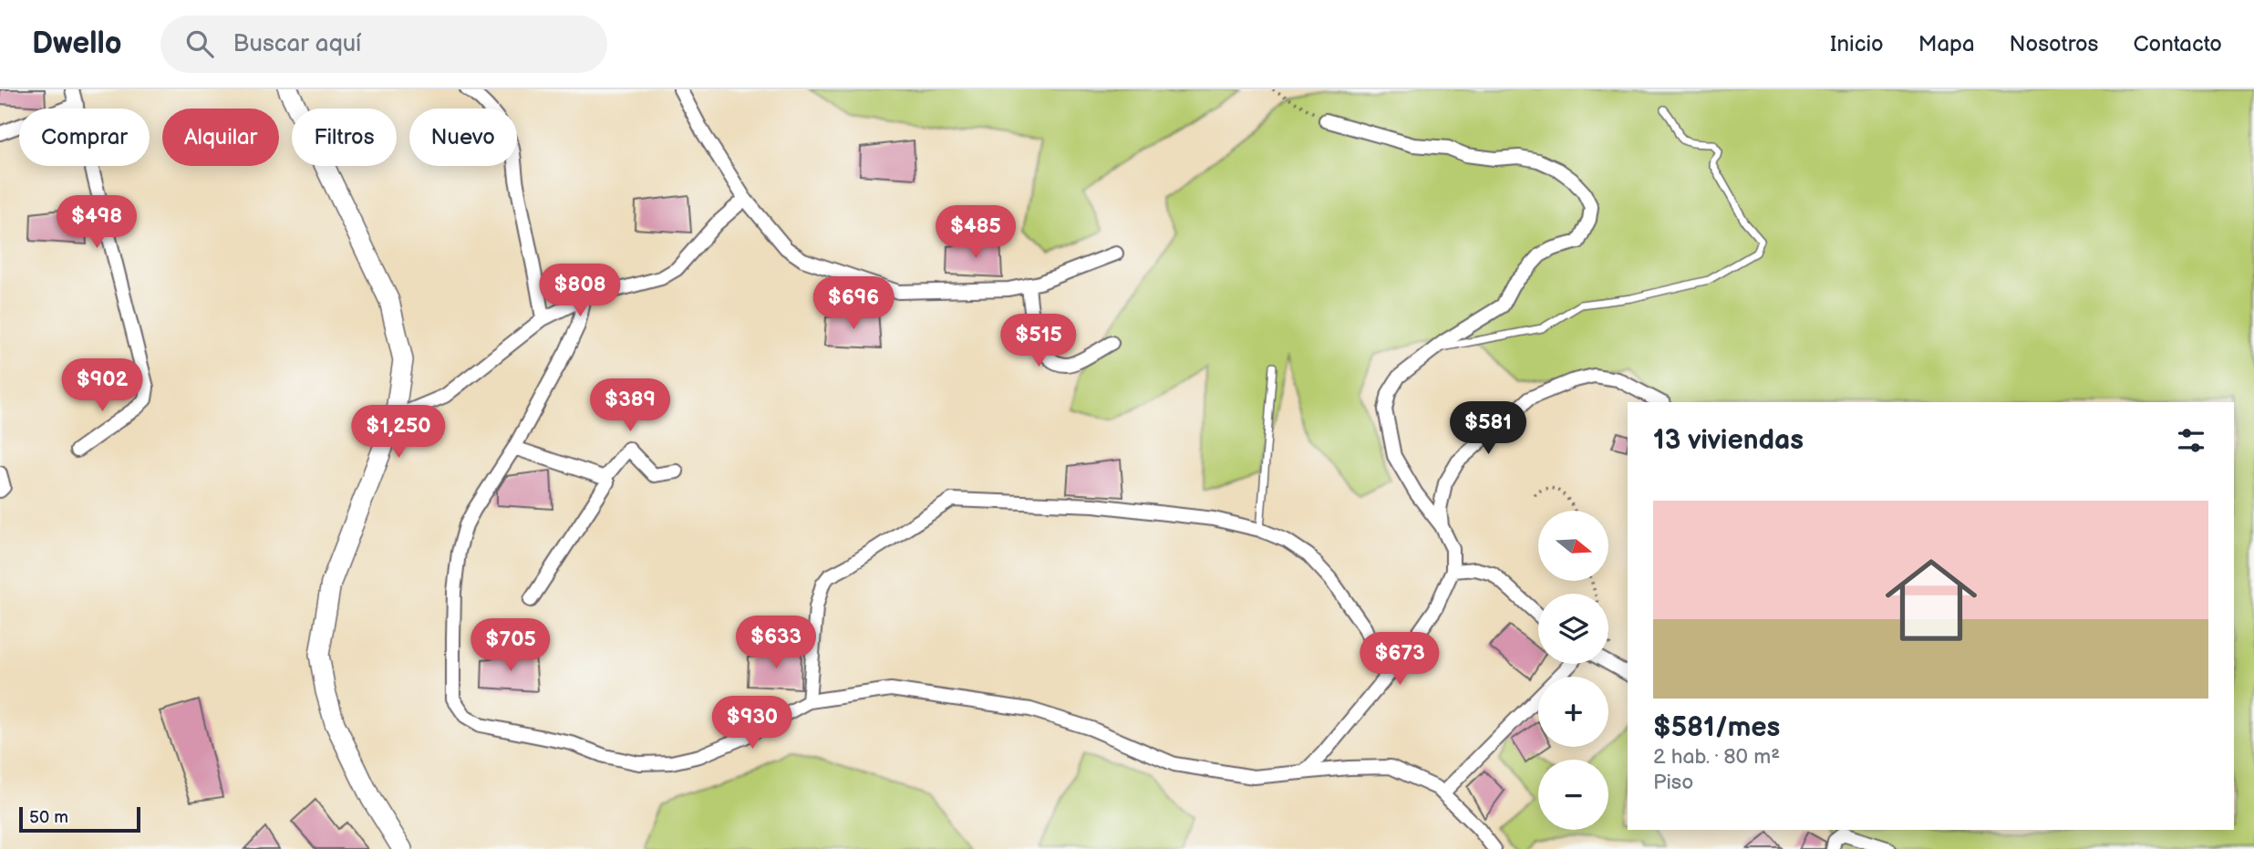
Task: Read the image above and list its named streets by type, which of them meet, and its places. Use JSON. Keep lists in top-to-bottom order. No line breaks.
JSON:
{"scale_bar":"50 m","north":"right","page":{"header":"Dwello","search":"Buscar aquí","nav":["Inicio","Mapa","Nosotros","Contacto"],"chip":["Comprar","Alquilar","Filtros","Nuevo"],"price":["$498","$485","$808","$696","$515","$902","$389","$581","$1,250","$633","$705","$673","$930"],"heading":"13 viviendas","list":[{"name":"$581/mes","note":"2 hab. · 80 m² · Piso"}],"map_buttons":["+","−"],"scale":"50 m"}}
